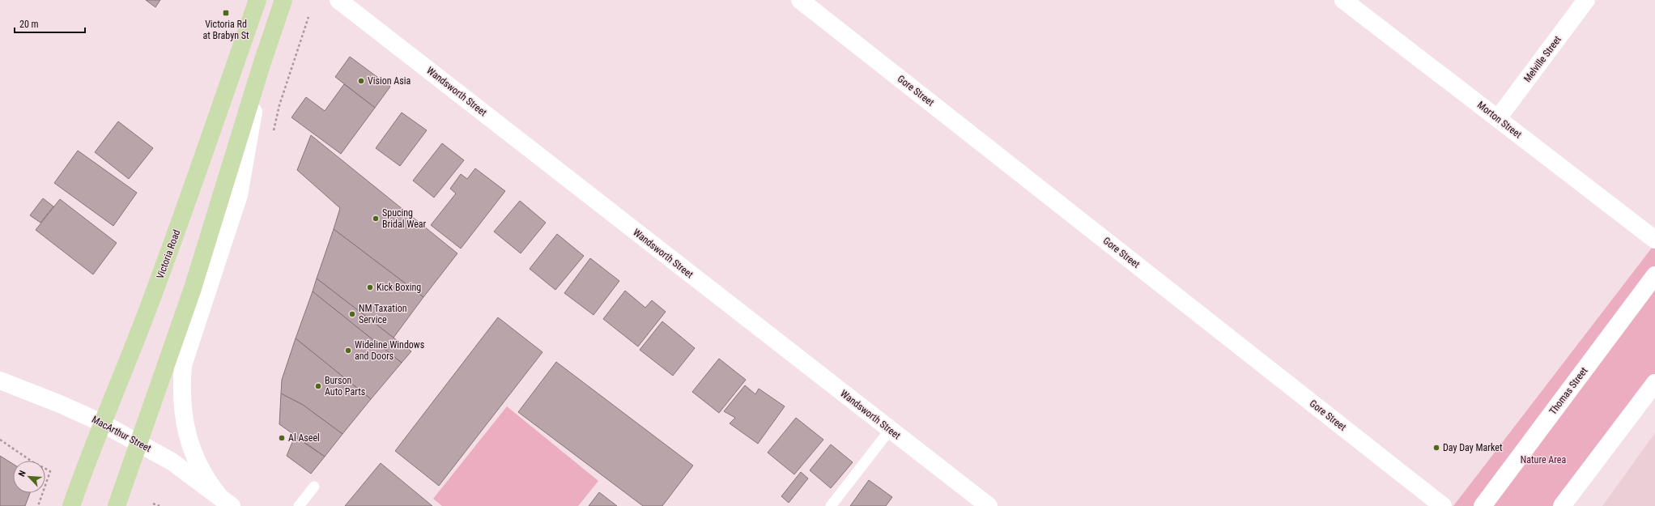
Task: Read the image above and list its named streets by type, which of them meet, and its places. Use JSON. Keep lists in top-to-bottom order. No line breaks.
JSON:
{"streets":{"main road":["Victoria Road"],"street":["Melville Street","Gore Street","Wandsworth Street","Morton Street","Thomas Street","MacArthur Street"]},"crossings":[["Melville Street","Morton Street"],["Victoria Road","MacArthur Street"]],"parks":["Nature Area"],"places":{"transit":["Victoria Rd at Brabyn St"],"other":["Vision Asia","Spucing Bridal Wear","Kick Boxing","NM Taxation Service","Wideline Windows and Doors","Burson Auto Parts","Al Aseel","Day Day Market"]},"scale_bar":"20 m","north":"top left"}
